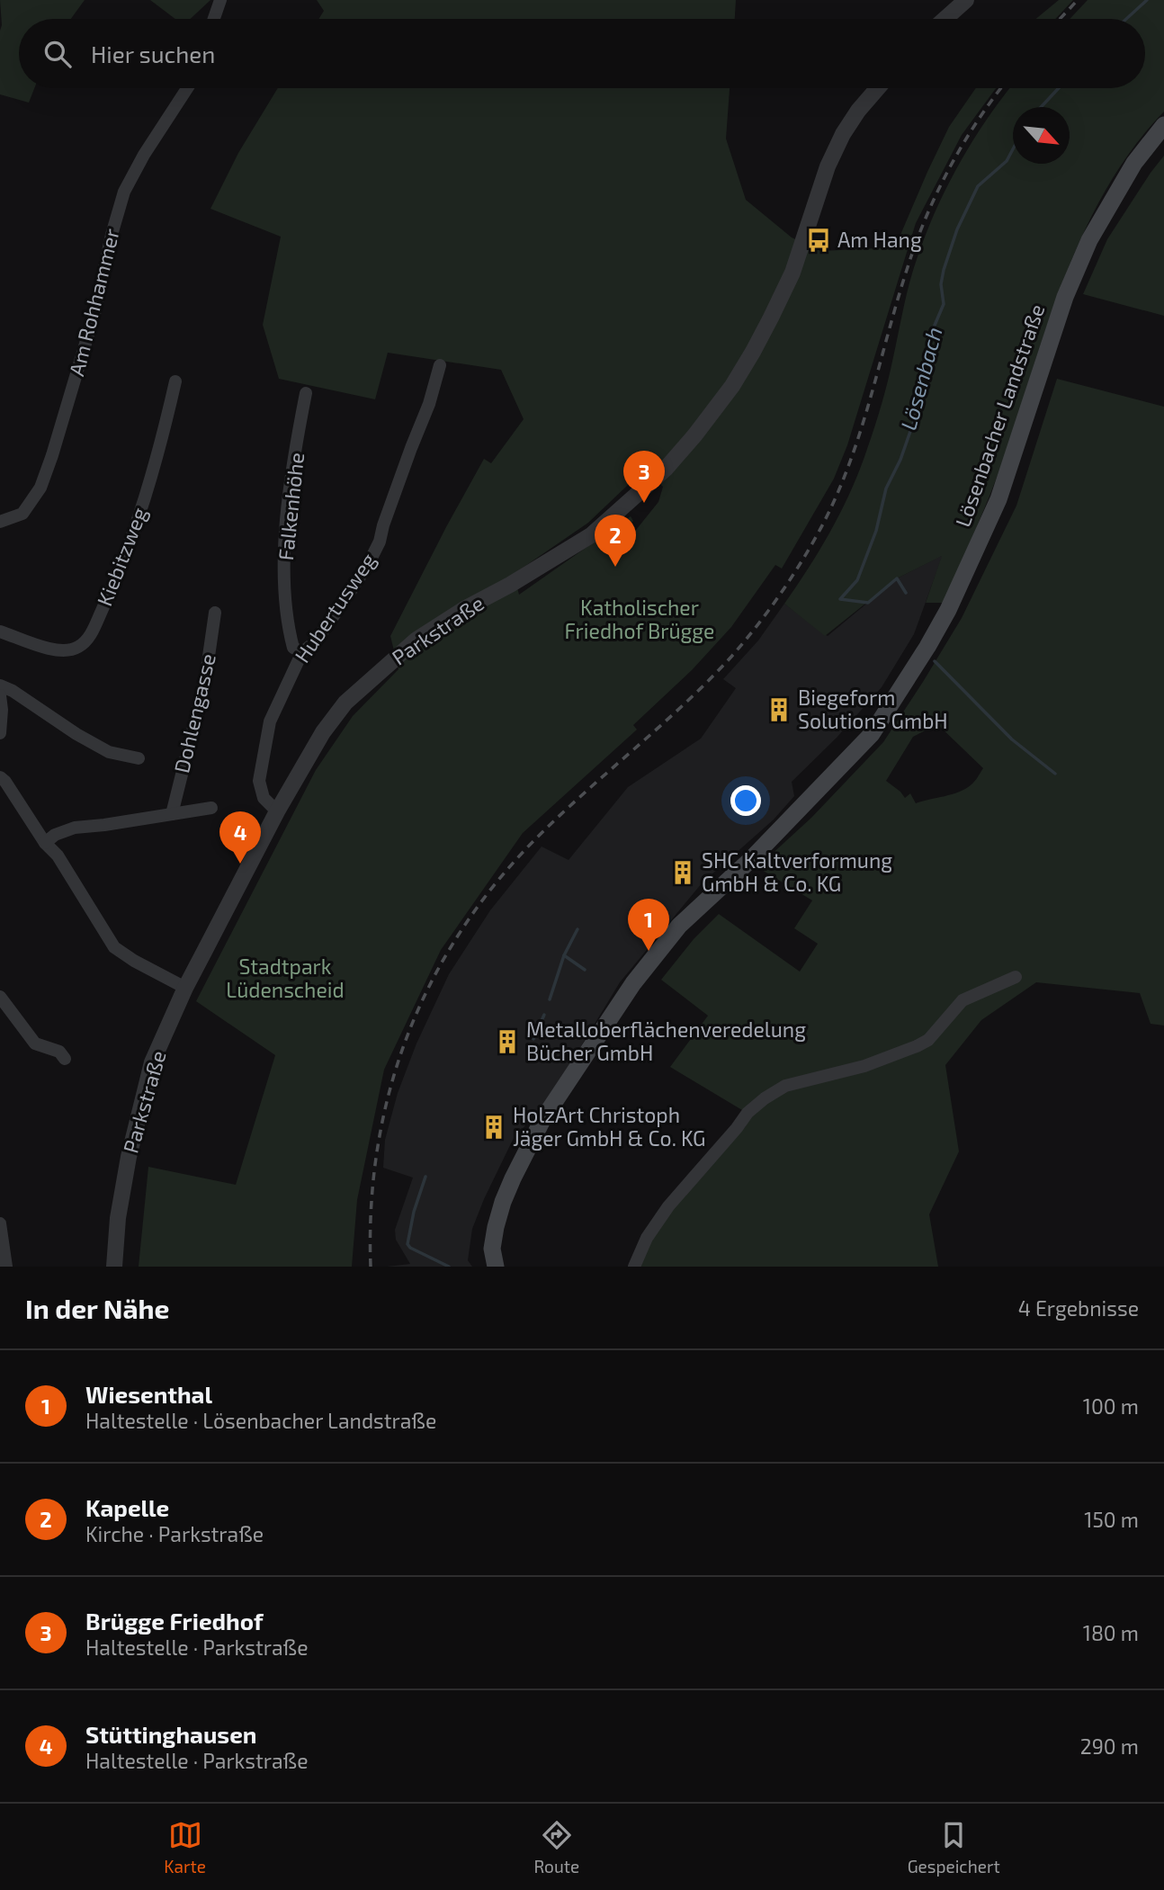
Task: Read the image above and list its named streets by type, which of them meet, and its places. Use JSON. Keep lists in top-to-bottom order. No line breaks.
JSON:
{"streets":{"main road":["Lösenbacher Landstraße"],"street":["Am Rohhammer","Falkenhöhe","Kiebitzweg","Hubertusweg","Parkstraße","Dohlengasse"]},"crossings":[["Falkenhöhe","Hubertusweg"],["Hubertusweg","Parkstraße"]],"water":["Lösenbach"],"parks":["Katholischer Friedhof Brügge","Stadtpark Lüdenscheid"],"places":{"bus stop":["Am Hang"],"building":["Biegeform Solutions GmbH","SHC Kaltverformung GmbH & Co. KG","Metalloberflächenveredelung Bücher GmbH","HolzArt Christoph Jäger GmbH & Co. KG"]},"north":"bottom right","page":{"search":"Hier suchen","pins":["3","2","4","1"],"heading":["In der Nähe","4 Ergebnisse"],"list":[{"mark":"1","name":"Wiesenthal","note":"Haltestelle · Lösenbacher Landstraße","value":"100 m"},{"mark":"2","name":"Kapelle","note":"Kirche · Parkstraße","value":"150 m"},{"mark":"3","name":"Brügge Friedhof","note":"Haltestelle · Parkstraße","value":"180 m"},{"mark":"4","name":"Stüttinghausen","note":"Haltestelle · Parkstraße","value":"290 m"}],"nav":["Karte","Route","Gespeichert"]}}
